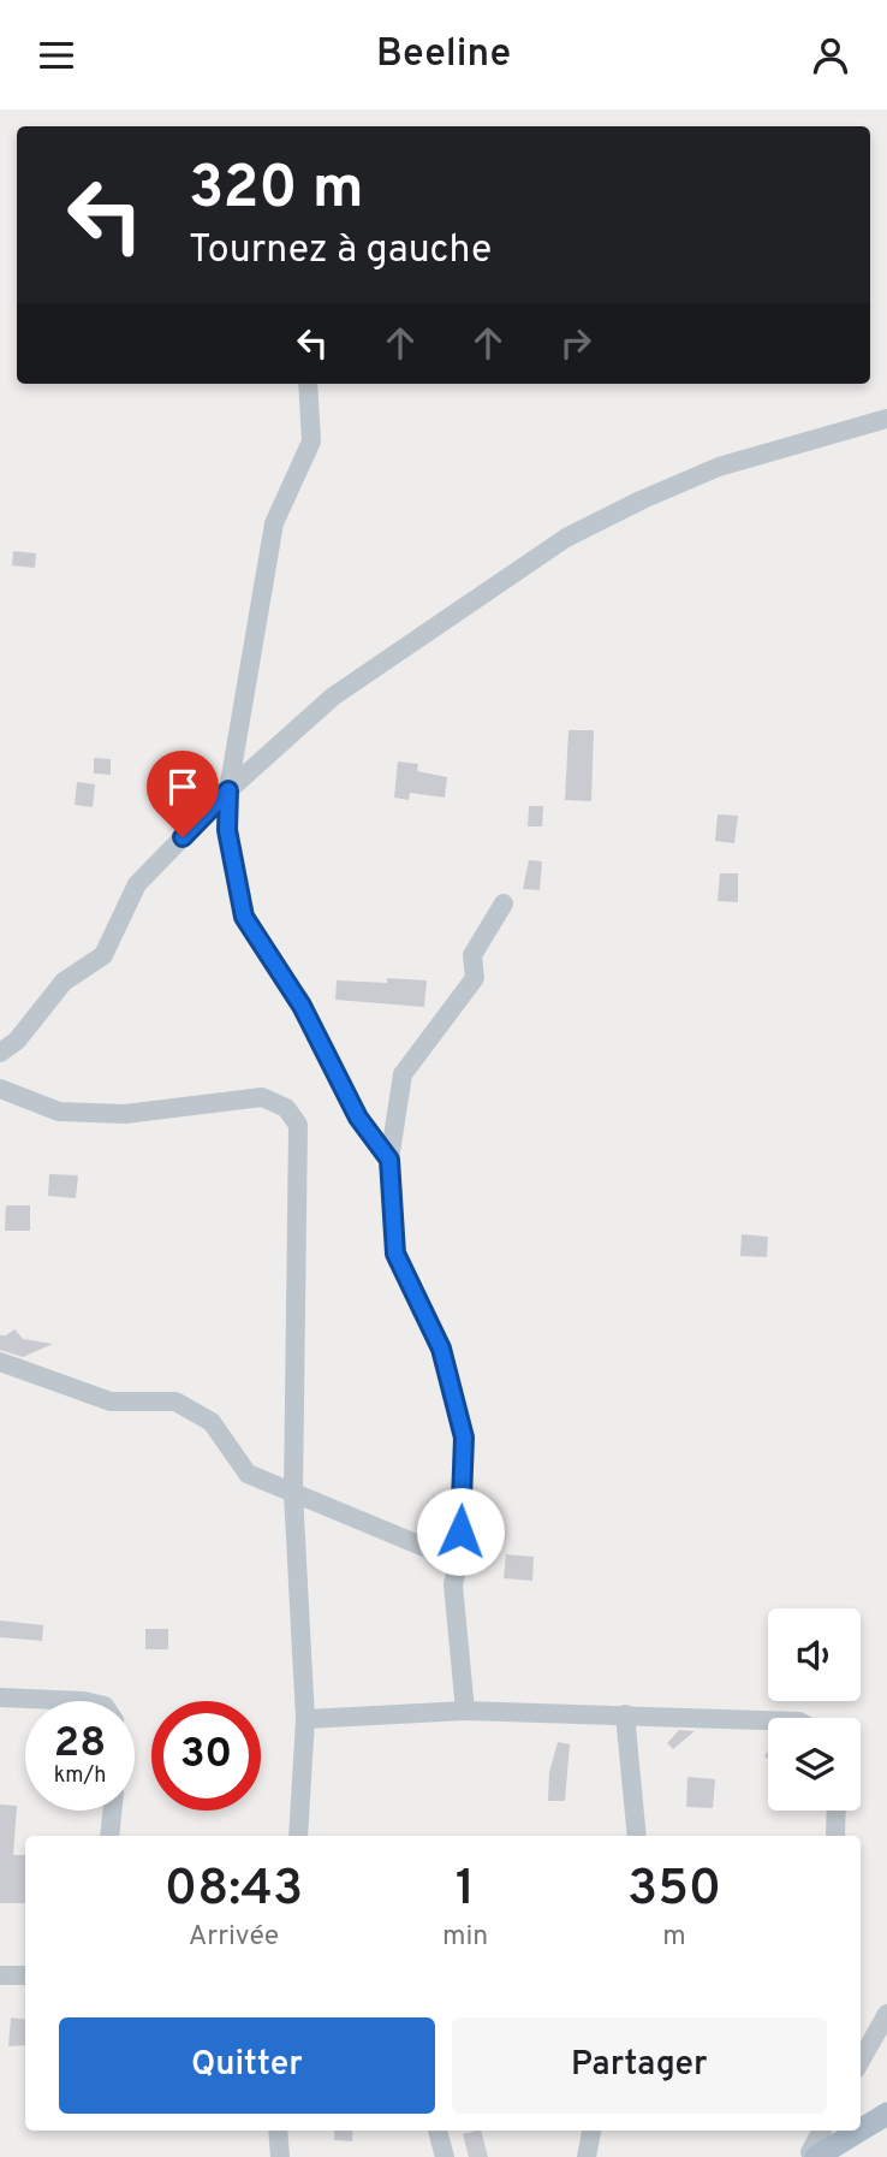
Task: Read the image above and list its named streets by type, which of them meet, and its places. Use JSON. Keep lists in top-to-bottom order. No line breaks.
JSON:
{"page":{"header":"Beeline","turn":["320 m","Tournez à gauche"],"speed":"28 km/h","limit":"30","eta":["08:43","Arrivée","1","min","350","m"],"buttons":["Quitter","Partager"]}}
